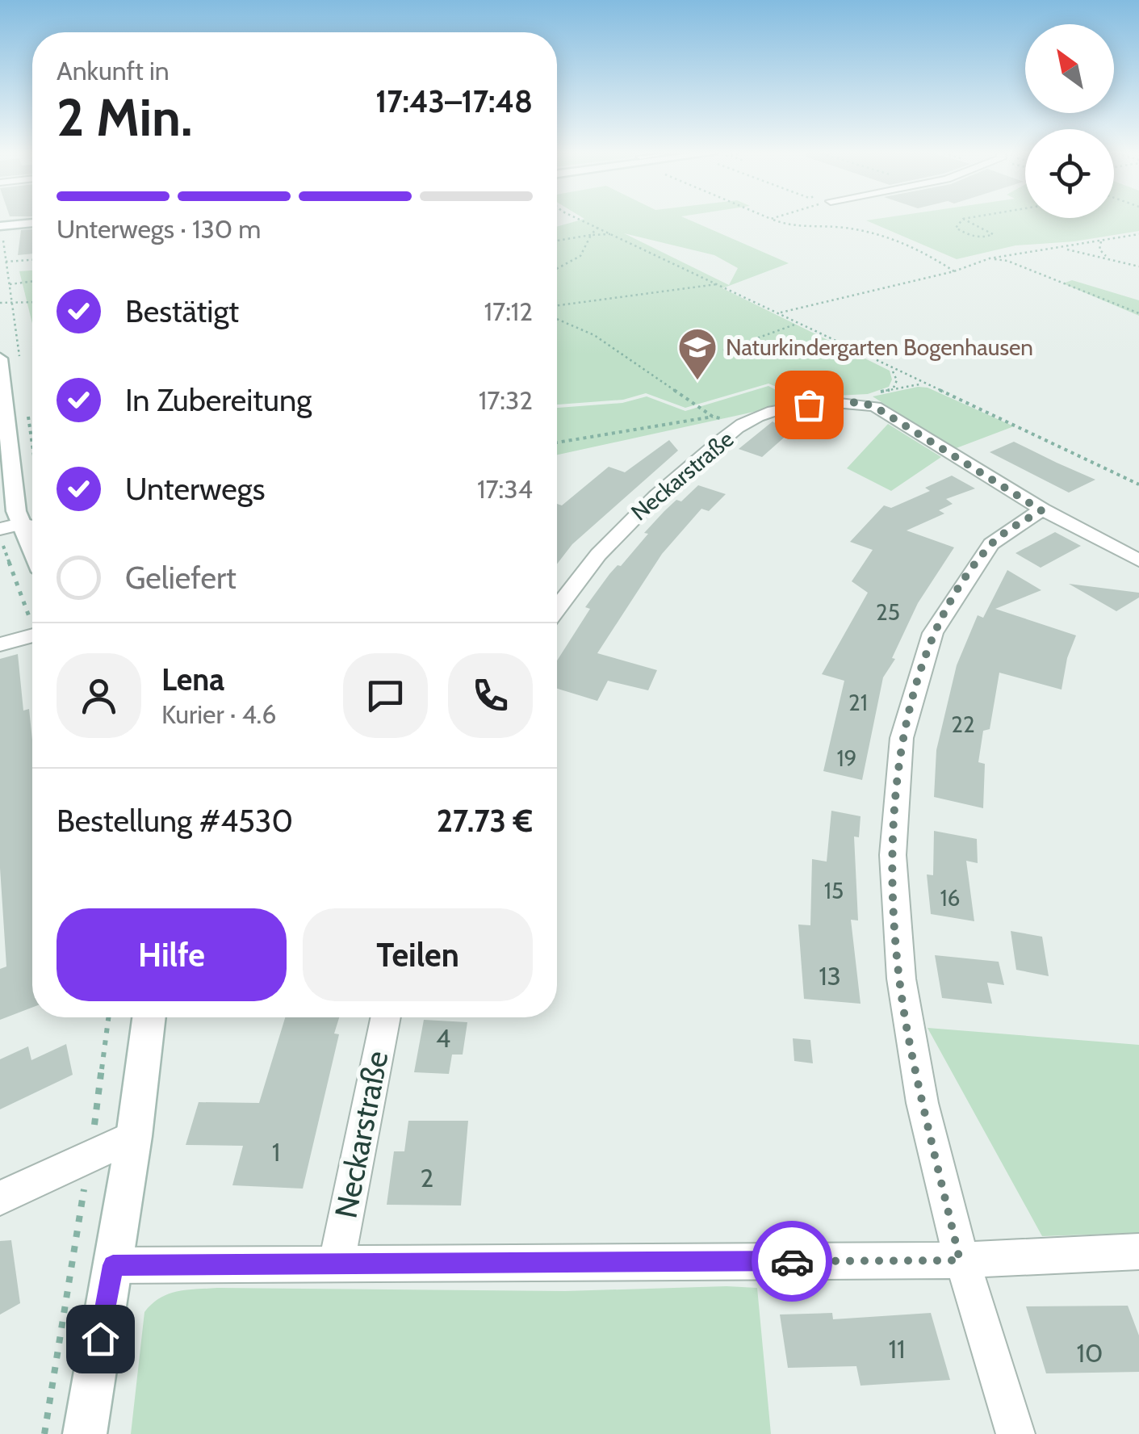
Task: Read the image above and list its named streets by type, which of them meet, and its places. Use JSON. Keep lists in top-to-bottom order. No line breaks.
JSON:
{"streets":{"street":["Neckarstraße"]},"places":{"school or university":["Naturkindergarten Bogenhausen"]},"house_numbers":["25","21","22","19","15","16","13","4","1","2","11","10"],"north":"top left","page":{"heading":["2 Min.","Ankunft in","17:43–17:48"],"panel":["Lena","Kurier · 4.6","Bestellung #4530","27.73 €"],"bar":"Unterwegs · 130 m","list":[["Bestätigt","17:12"],["In Zubereitung","17:32"],["Unterwegs","17:34"],"Geliefert"],"buttons":["Hilfe","Teilen"]}}
